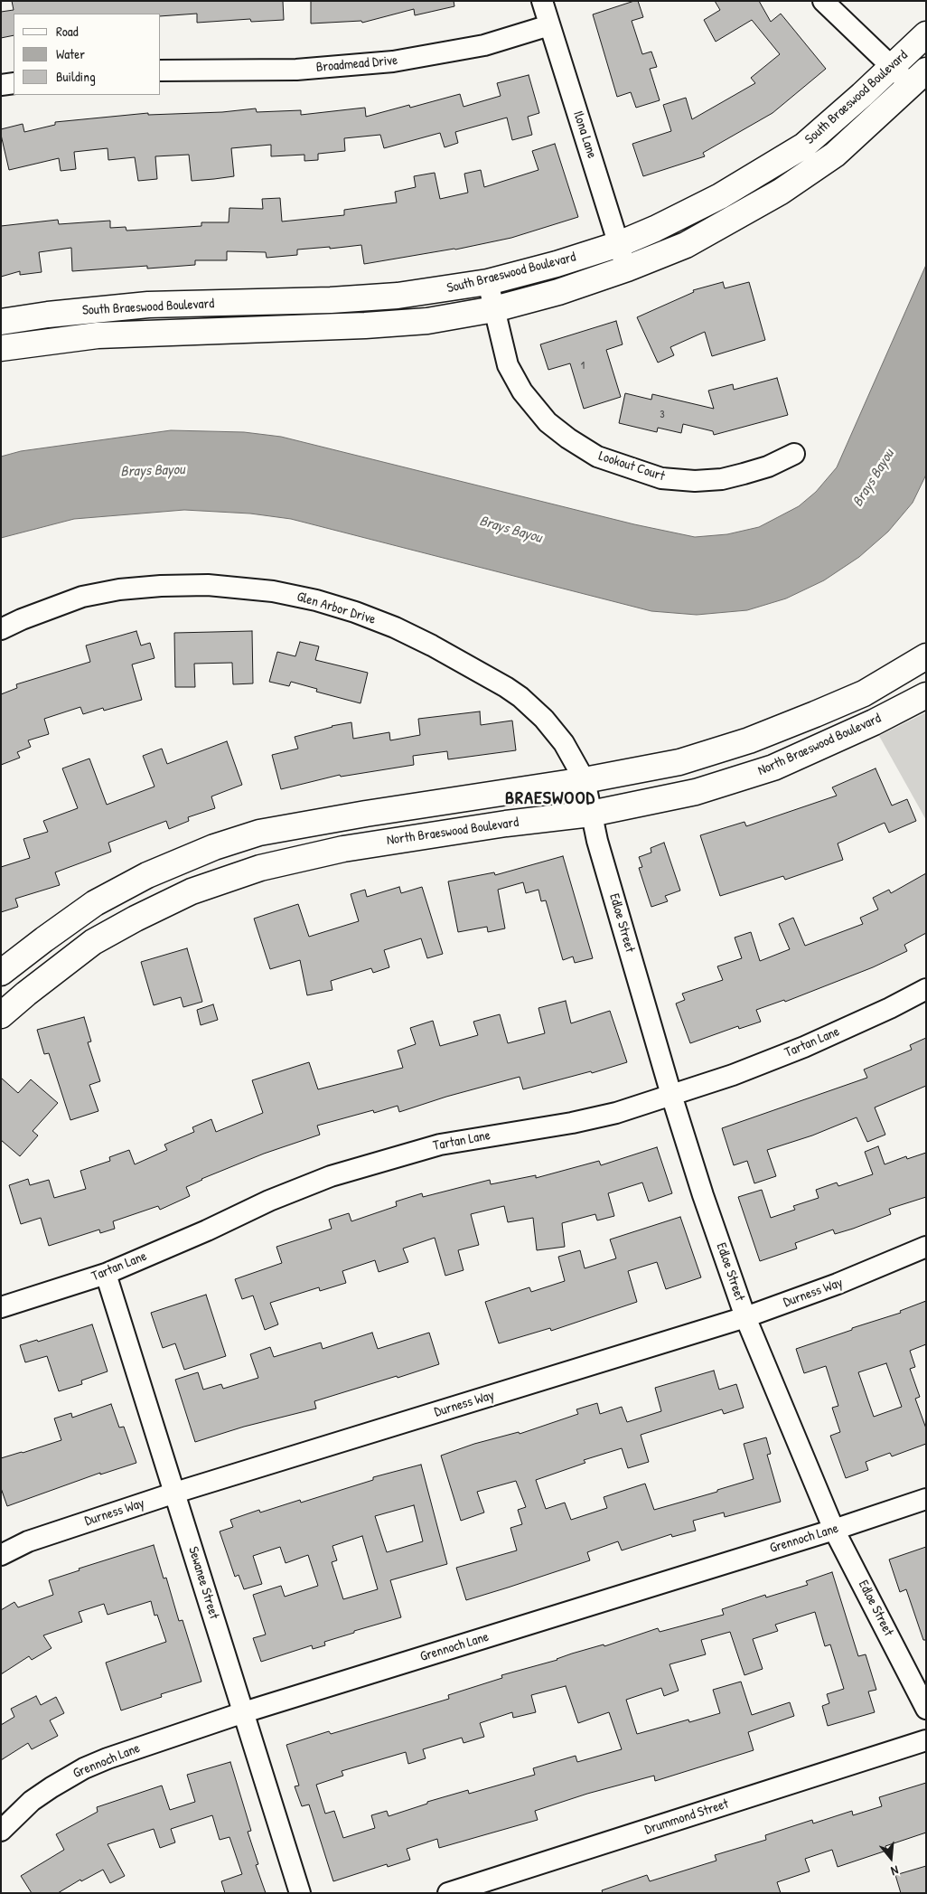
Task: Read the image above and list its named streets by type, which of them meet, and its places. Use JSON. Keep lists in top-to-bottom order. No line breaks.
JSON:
{"streets":{"main road":["South Braeswood Boulevard","North Braeswood Boulevard"],"street":["Broadmead Drive","Ilona Lane","Lookout Court","Glen Arbor Drive","Edloe Street","Tartan Lane","Durness Way","Grennoch Lane","Sewanee Street","Drummond Street"]},"crossings":[["Broadmead Drive","Ilona Lane"],["South Braeswood Boulevard","Ilona Lane"],["South Braeswood Boulevard","Lookout Court"],["Glen Arbor Drive","North Braeswood Boulevard"],["Glen Arbor Drive","Edloe Street"],["North Braeswood Boulevard","Edloe Street"],["Edloe Street","Tartan Lane"],["Edloe Street","Durness Way"],["Edloe Street","Grennoch Lane"],["Tartan Lane","Sewanee Street"],["Durness Way","Sewanee Street"],["Grennoch Lane","Sewanee Street"]],"districts":["BRAESWOOD"],"water":["Brays Bayou"],"house_numbers":["1","3"],"legend":["Road","Water","Building"],"north":"bottom"}
